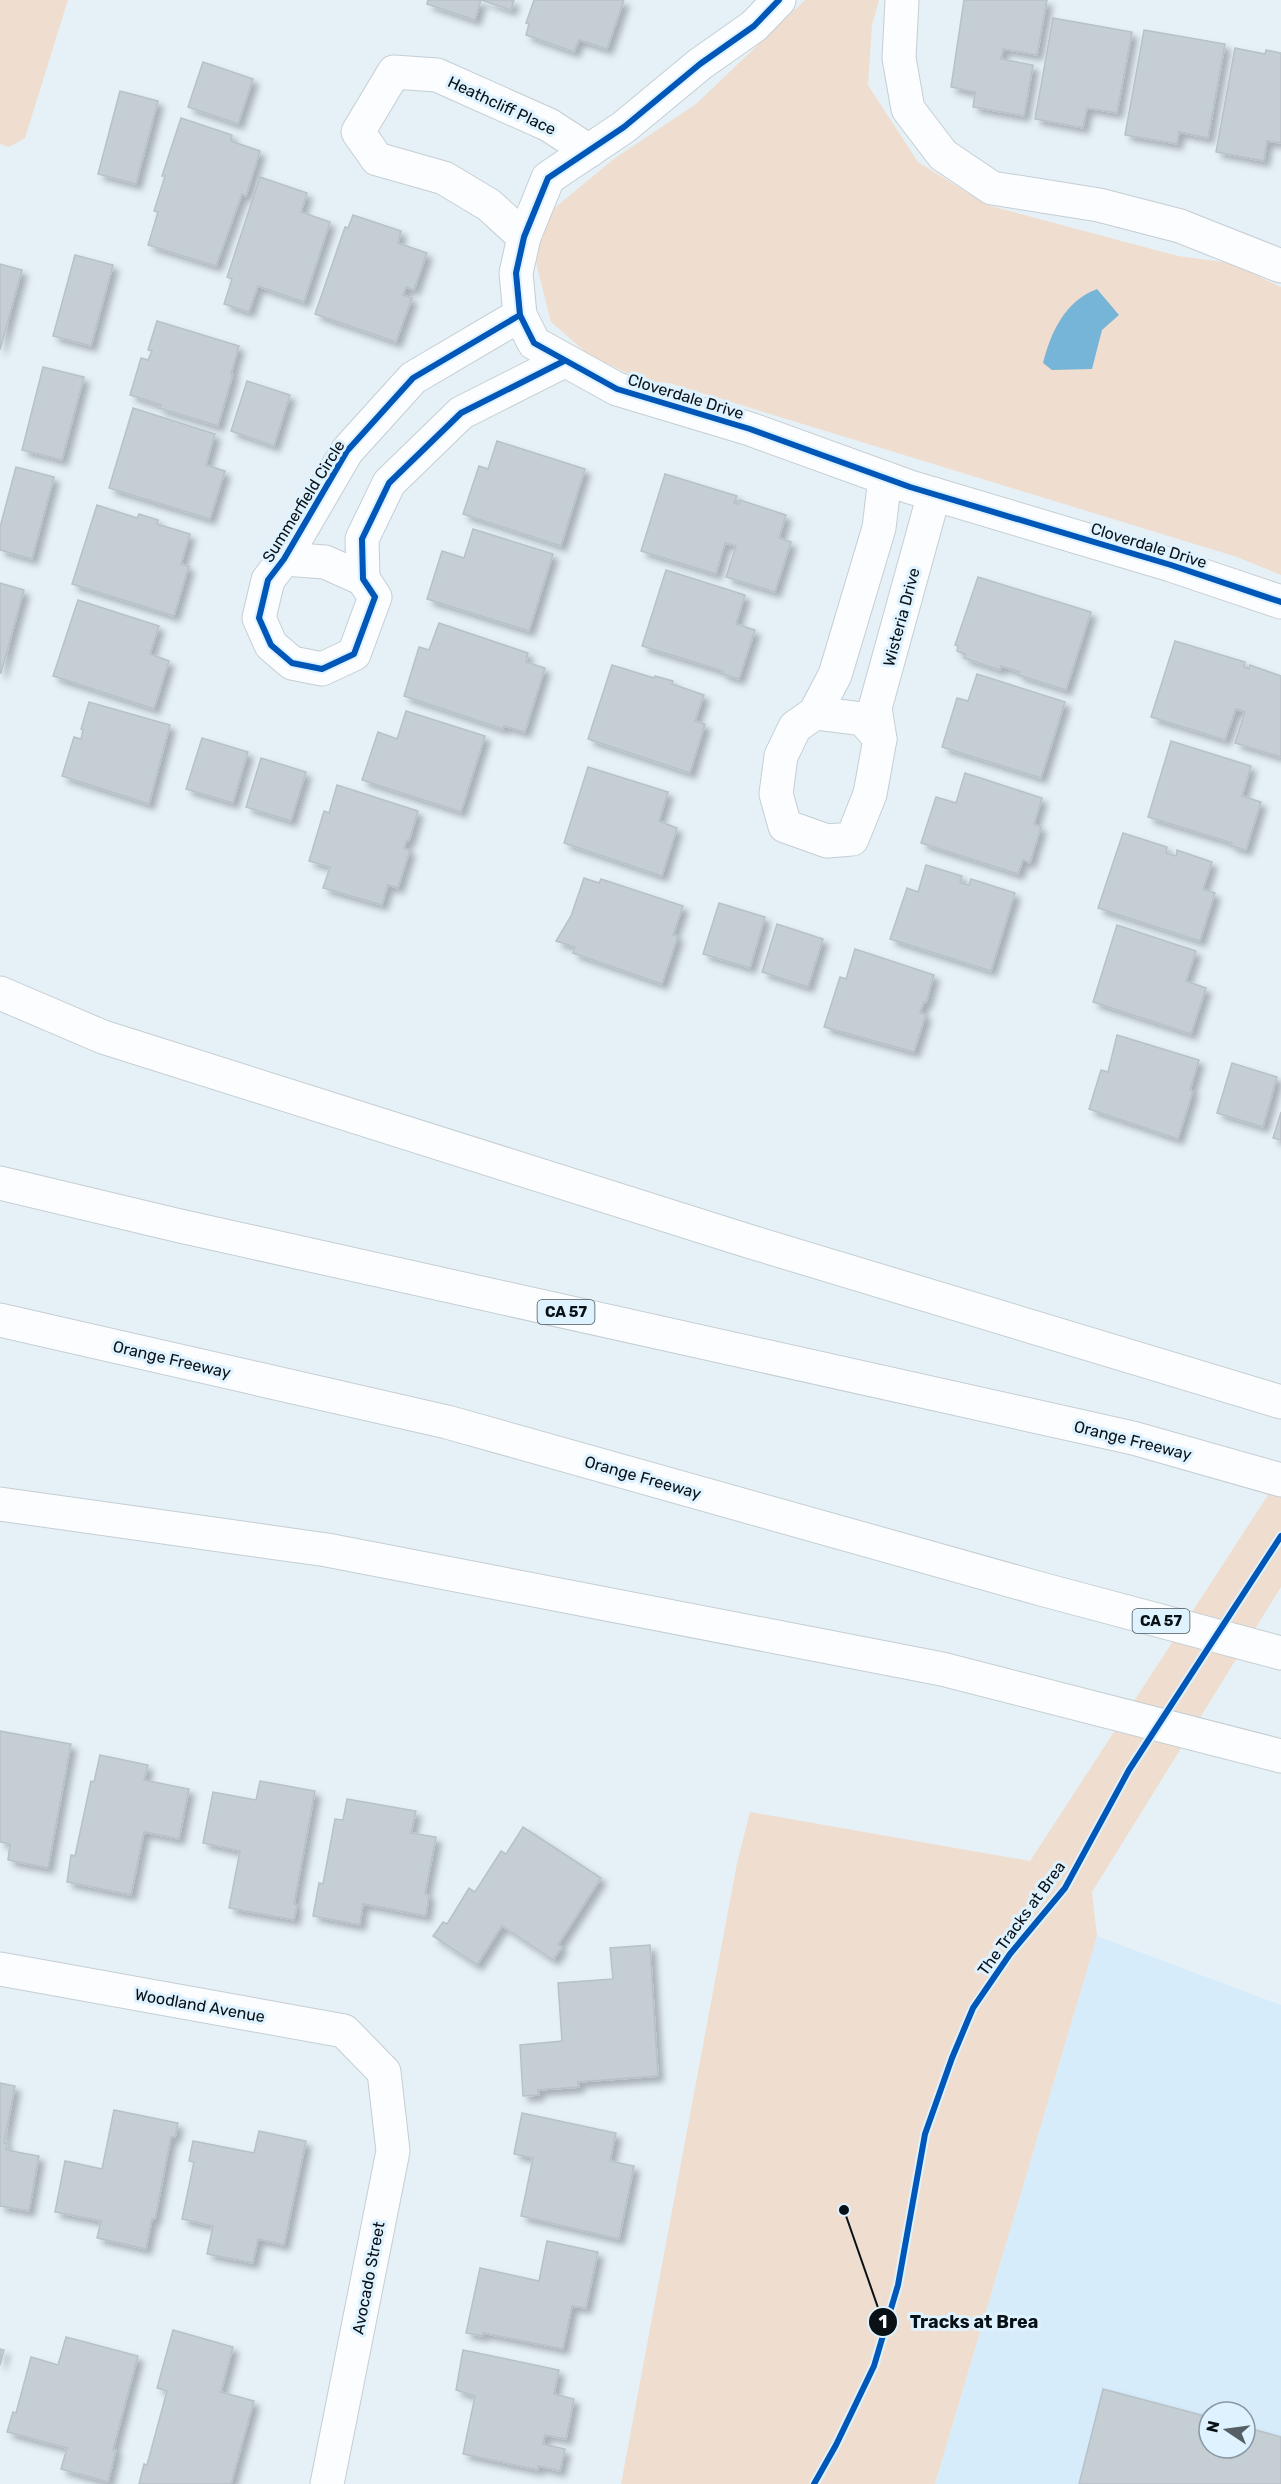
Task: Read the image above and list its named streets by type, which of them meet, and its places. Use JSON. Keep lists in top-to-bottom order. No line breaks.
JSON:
{"streets":{"main road":["Heathcliff Place","Cloverdale Drive","Summerfield Circle","Wisteria Drive","CA 57","Orange Freeway","Woodland Avenue","Avocado Street"],"cycle path":["The Tracks at Brea"]},"crossings":[["Heathcliff Place","Cloverdale Drive"],["Cloverdale Drive","Summerfield Circle"],["Cloverdale Drive","Wisteria Drive"],["Woodland Avenue","Avocado Street"]],"places":["Tracks at Brea"],"north":"left"}
